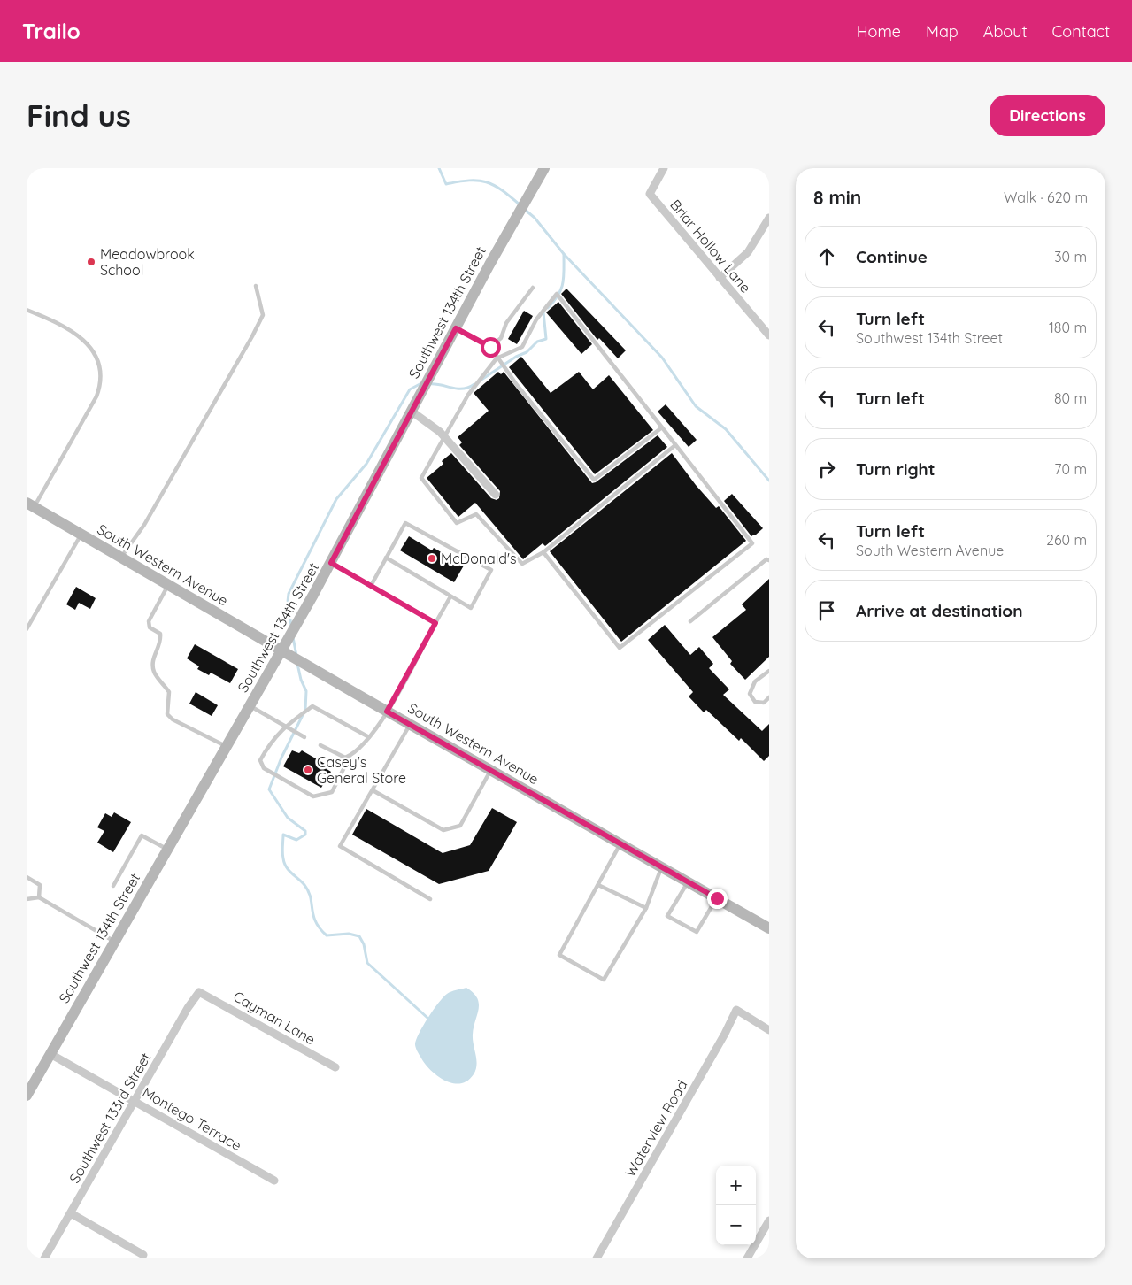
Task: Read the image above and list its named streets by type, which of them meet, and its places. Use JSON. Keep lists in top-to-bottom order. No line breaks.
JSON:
{"streets":{"main road":["Southwest 134th Street","South Western Avenue"],"street":["Briar Hollow Lane","Cayman Lane","Southwest 133rd Street","Montego Terrace","Waterview Road"]},"crossings":[["Southwest 134th Street","South Western Avenue"],["Southwest 134th Street","Montego Terrace"],["Cayman Lane","Southwest 133rd Street"],["Southwest 133rd Street","Montego Terrace"]],"places":["Meadowbrook School","McDonald's","Casey's General Store"],"page":{"header":"Trailo","nav":["Home","Map","About","Contact"],"buttons":"Directions","title":"Find us","heading":["8 min","Walk · 620 m"],"list":[["Continue","30 m"],["Turn left","Southwest 134th Street","180 m"],["Turn left","80 m"],["Turn right","70 m"],["Turn left","South Western Avenue","260 m"],"Arrive at destination"],"map_buttons":["+","−"]}}
